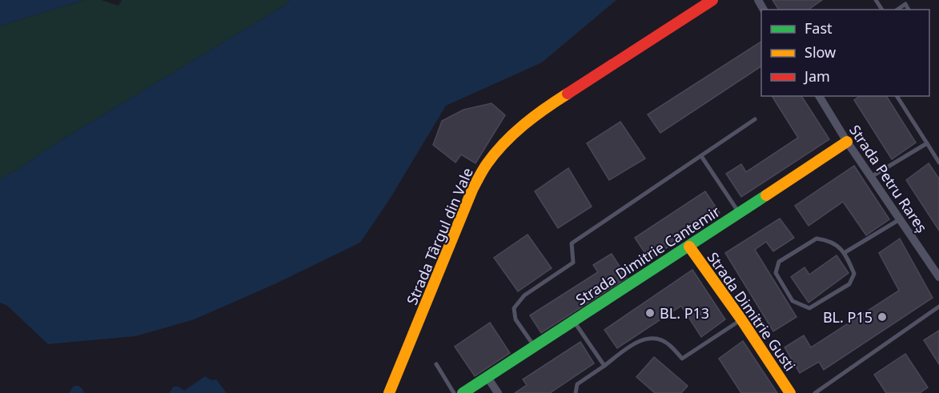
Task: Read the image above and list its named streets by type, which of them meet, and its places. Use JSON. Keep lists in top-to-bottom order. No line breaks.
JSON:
{"streets":{"street":["Strada Petru Rareș","Strada Târgul din Vale","Strada Dimitrie Cantemir","Strada Dimitrie Gusti"]},"crossings":[["Strada Petru Rareș","Strada Dimitrie Cantemir"],["Strada Dimitrie Cantemir","Strada Dimitrie Gusti"]],"places":["BL. P13","BL. P15"],"legend":["Fast","Slow","Jam"]}
